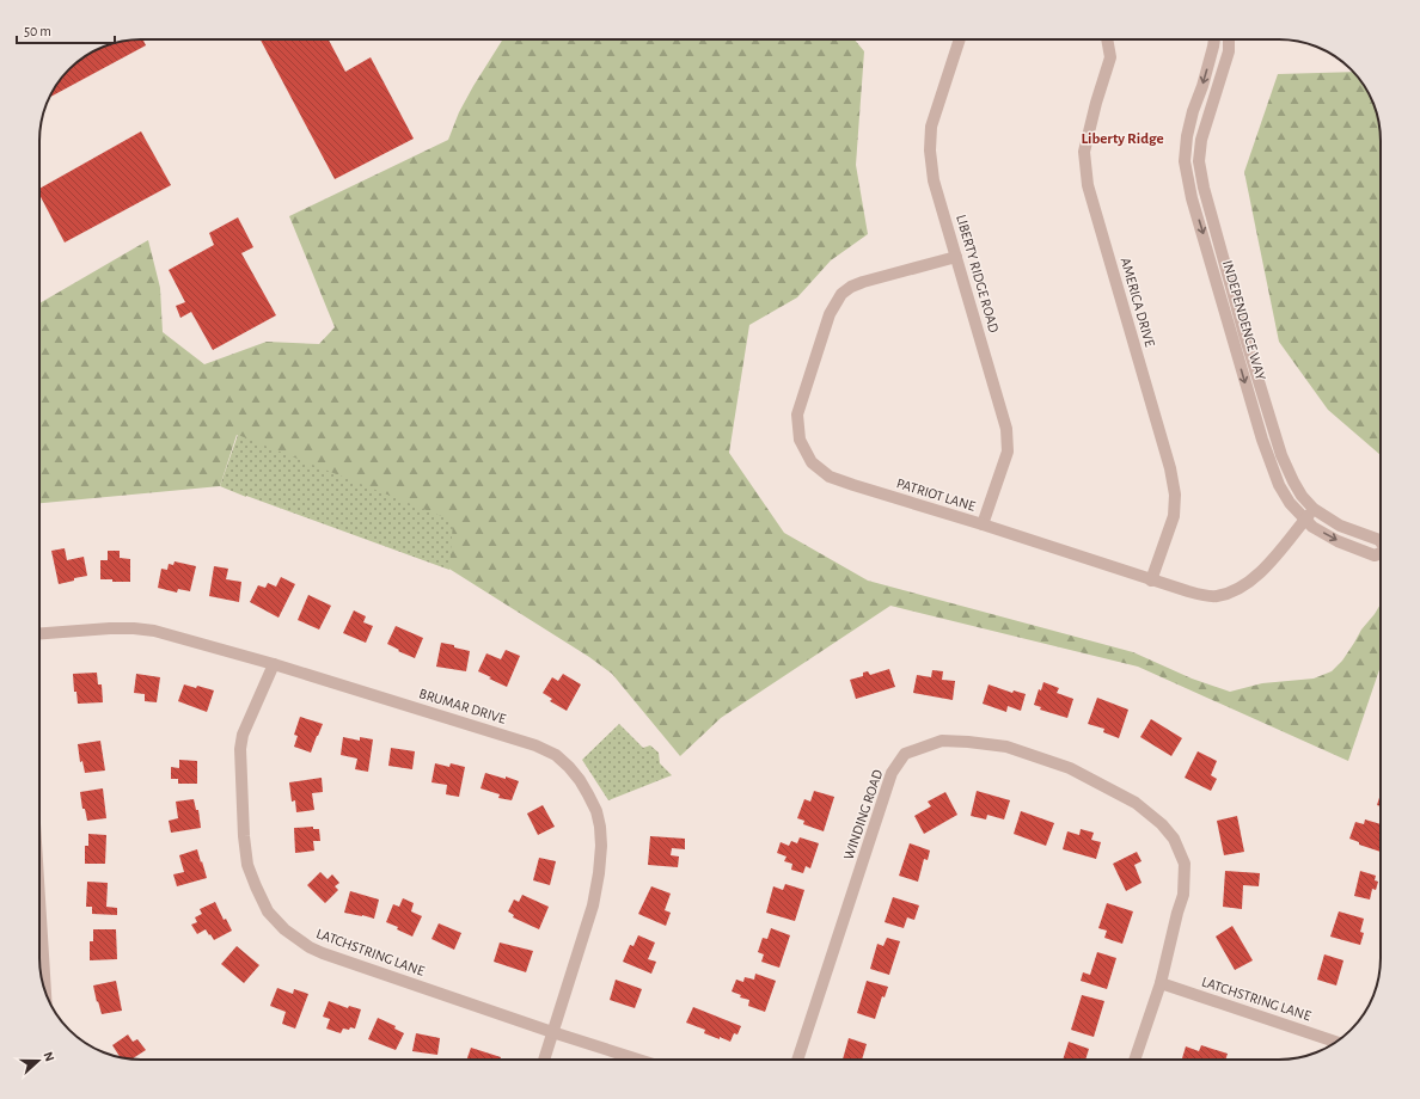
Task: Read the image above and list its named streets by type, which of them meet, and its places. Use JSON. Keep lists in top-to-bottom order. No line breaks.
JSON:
{"streets":{"street":["LIBERTY RIDGE ROAD","AMERICA DRIVE","INDEPENDENCE WAY","PATRIOT LANE","BRUMAR DRIVE","WINDING ROAD","LATCHSTRING LANE"]},"crossings":[["LIBERTY RIDGE ROAD","PATRIOT LANE"],["AMERICA DRIVE","PATRIOT LANE"],["INDEPENDENCE WAY","PATRIOT LANE"],["BRUMAR DRIVE","LATCHSTRING LANE"],["WINDING ROAD","LATCHSTRING LANE"]],"districts":["Liberty Ridge"],"scale_bar":"50 m","north":"right"}
